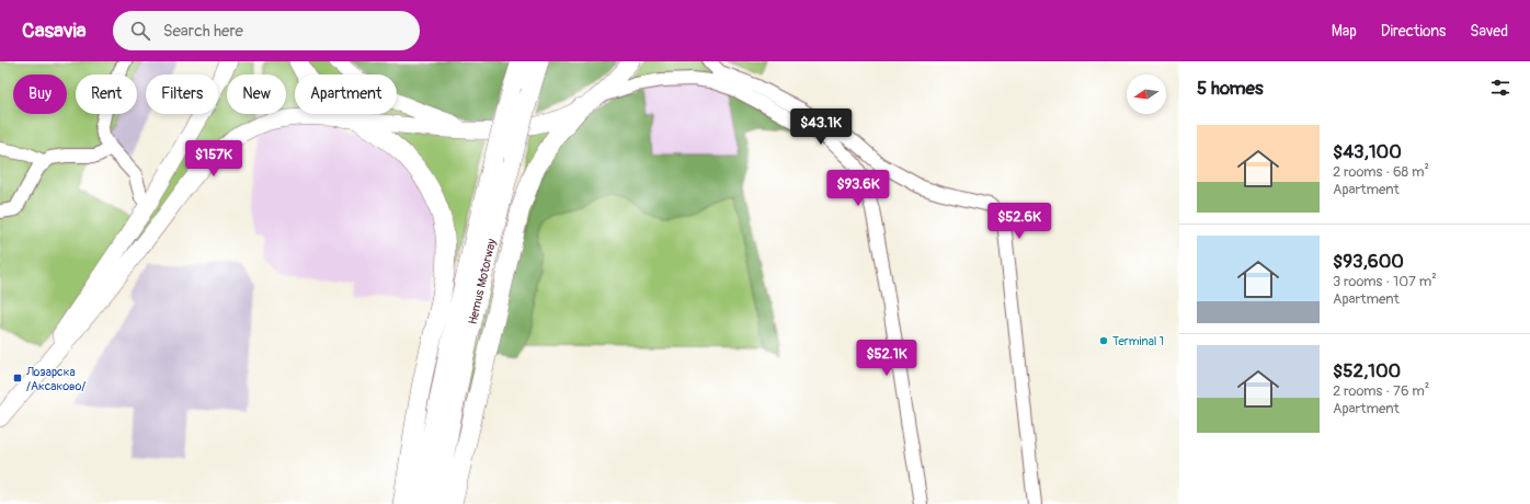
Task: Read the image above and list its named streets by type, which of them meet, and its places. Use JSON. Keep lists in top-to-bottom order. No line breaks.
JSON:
{"streets":{"highway":["Hemus Motorway"]},"places":{"other":["Terminal 1"],"transit":["Лозарска /Аксаково/"]},"north":"left","page":{"header":"Casavia","search":"Search here","nav":["Map","Directions","Saved"],"heading":"5 homes","chip":["Buy","Rent","Filters","New","Apartment"],"price":["$43.1K","$157K","$93.6K","$52.6K","$52.1K"],"list":[{"name":"$43,100","note":"2 rooms · 68 m² · Apartment"},{"name":"$93,600","note":"3 rooms · 107 m² · Apartment"},{"name":"$52,100","note":"2 rooms · 76 m² · Apartment"}]}}
